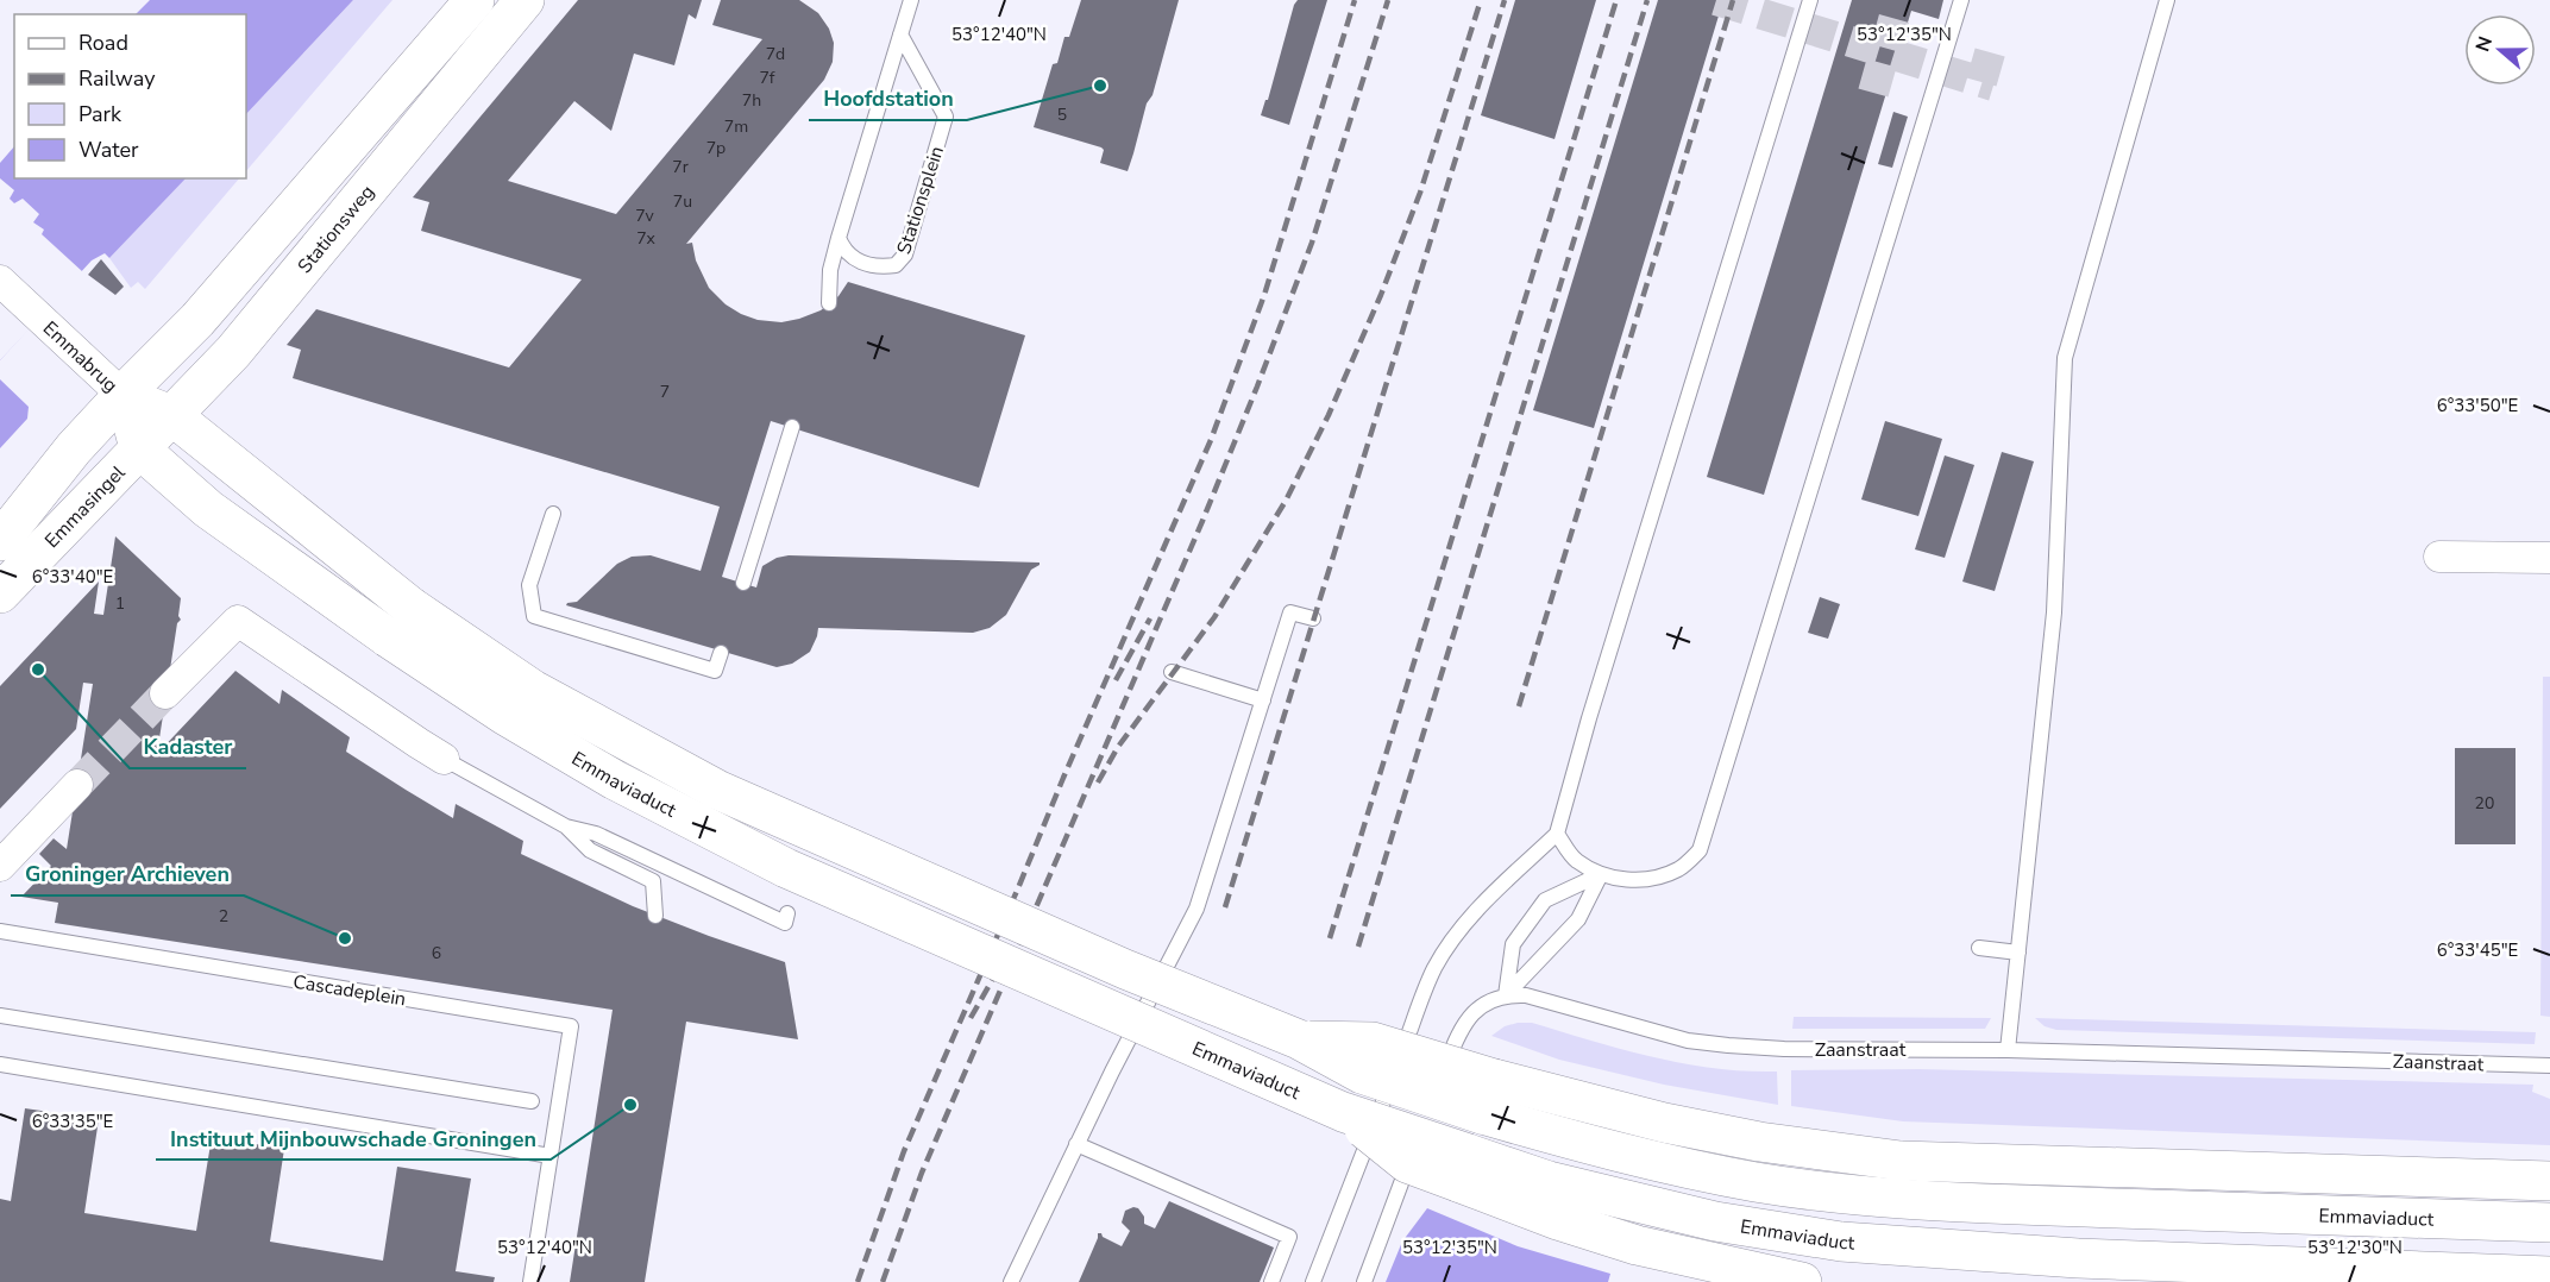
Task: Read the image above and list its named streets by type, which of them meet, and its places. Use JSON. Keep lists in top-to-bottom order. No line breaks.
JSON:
{"streets":{"main road":["Stationsweg","Emmabrug","Emmasingel","Emmaviaduct"],"lane":["Stationsplein","Cascadeplein","Zaanstraat"]},"crossings":[["Stationsweg","Emmabrug"],["Stationsweg","Emmasingel"],["Stationsweg","Emmaviaduct"],["Emmabrug","Emmasingel"],["Emmabrug","Emmaviaduct"],["Emmasingel","Emmaviaduct"]],"places":["Hoofdstation","Kadaster","Groninger Archieven","Instituut Mijnbouwschade Groningen"],"house_numbers":["7d","7f","7h","5","7m","7p","7r","7u","7v","7x","7","1","20","2","6"],"legend":["Road","Railway","Park","Water"],"north":"left","coordinates":["53°12'40\"N","53°12'35\"N","6°33'50\"E","6°33'40\"E","6°33'45\"E","6°33'35\"E","53°12'30\"N"]}
